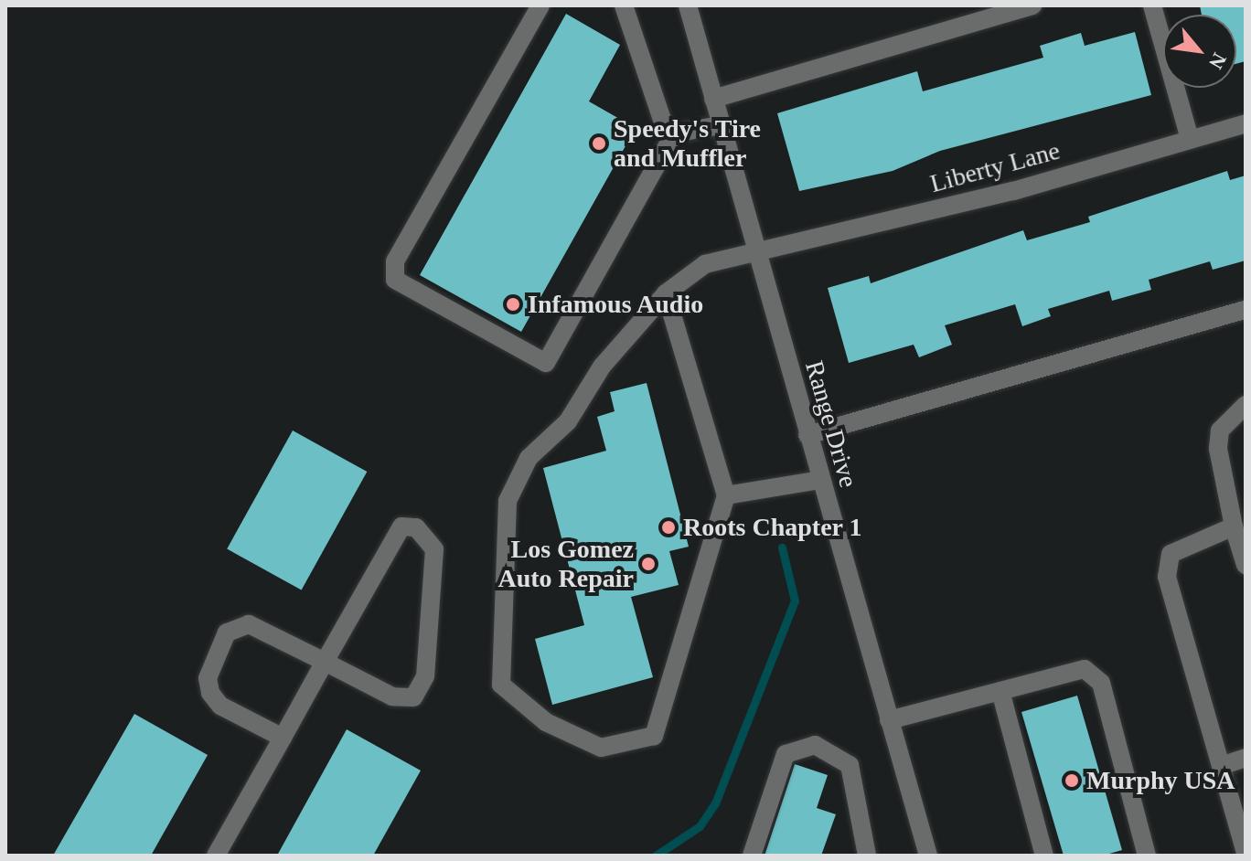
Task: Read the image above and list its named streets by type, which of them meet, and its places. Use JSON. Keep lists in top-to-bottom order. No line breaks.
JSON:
{"streets":{"street":["Liberty Lane","Range Drive"]},"crossings":[["Liberty Lane","Range Drive"]],"places":["Speedy's Tire and Muffler","Infamous Audio","Roots Chapter 1","Los Gomez Auto Repair","Murphy USA"],"north":"bottom right"}
